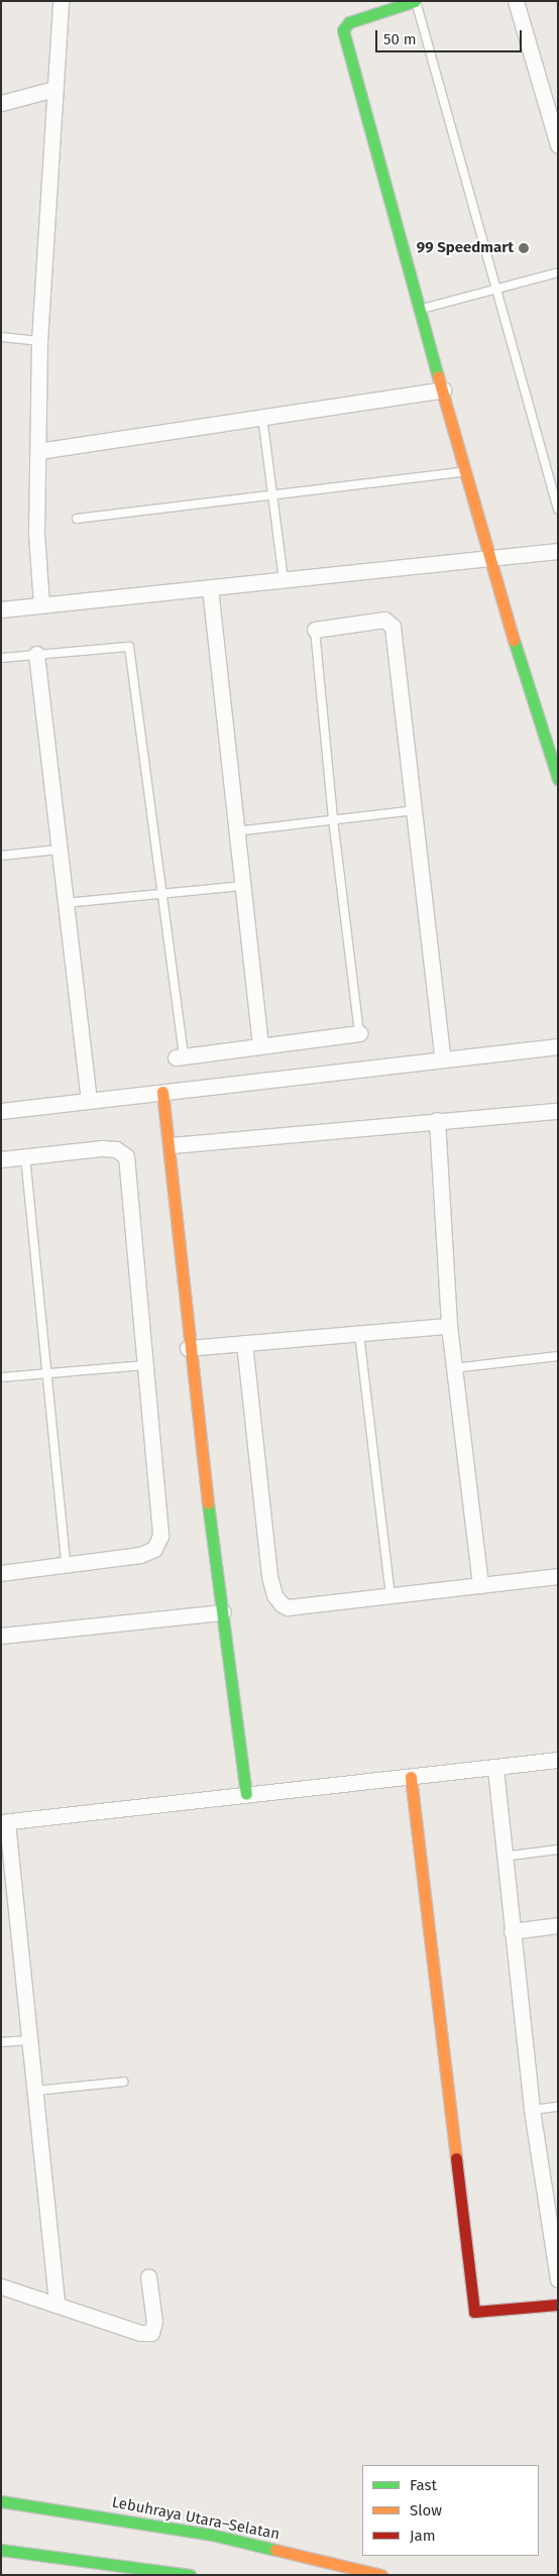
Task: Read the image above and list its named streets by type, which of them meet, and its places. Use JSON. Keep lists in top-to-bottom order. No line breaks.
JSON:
{"streets":{"main road":["Lebuhraya Utara–Selatan"]},"places":["99 Speedmart"],"legend":["Fast","Slow","Jam"],"scale_bar":"50 m"}
